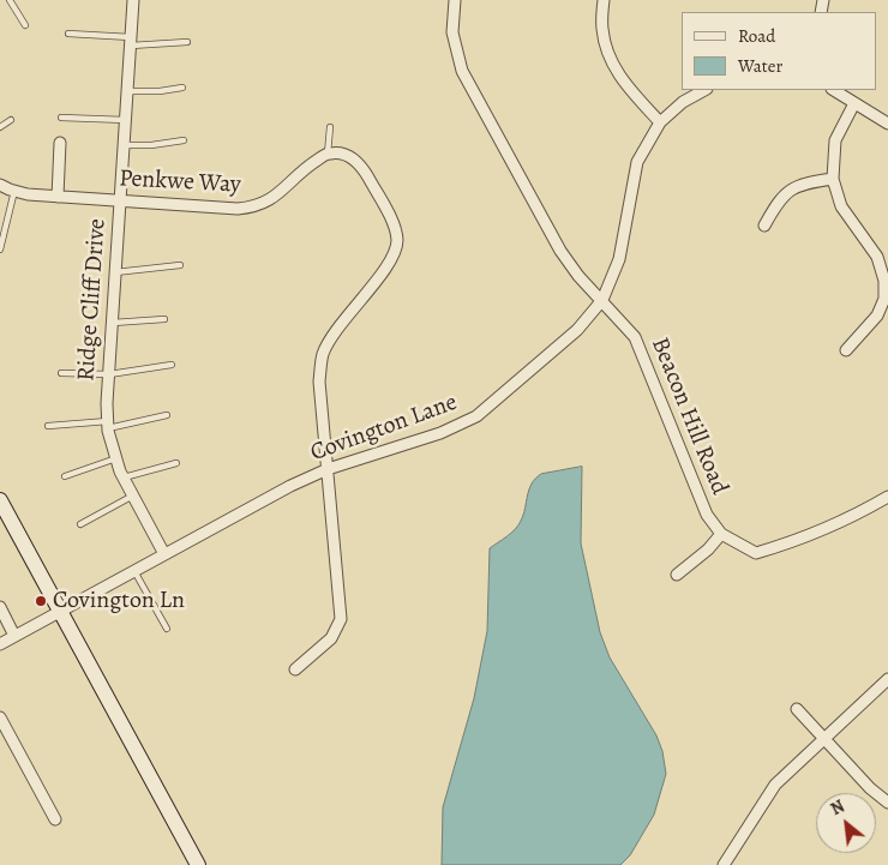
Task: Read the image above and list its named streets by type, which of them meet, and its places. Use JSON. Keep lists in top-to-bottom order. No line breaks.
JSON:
{"streets":{"street":["Penkwe Way","Ridge Cliff Drive","Beacon Hill Road","Covington Lane"]},"crossings":[["Penkwe Way","Ridge Cliff Drive"],["Ridge Cliff Drive","Covington Lane"],["Beacon Hill Road","Covington Lane"]],"places":["Covington Ln"],"legend":["Road","Water"],"north":"top left"}
